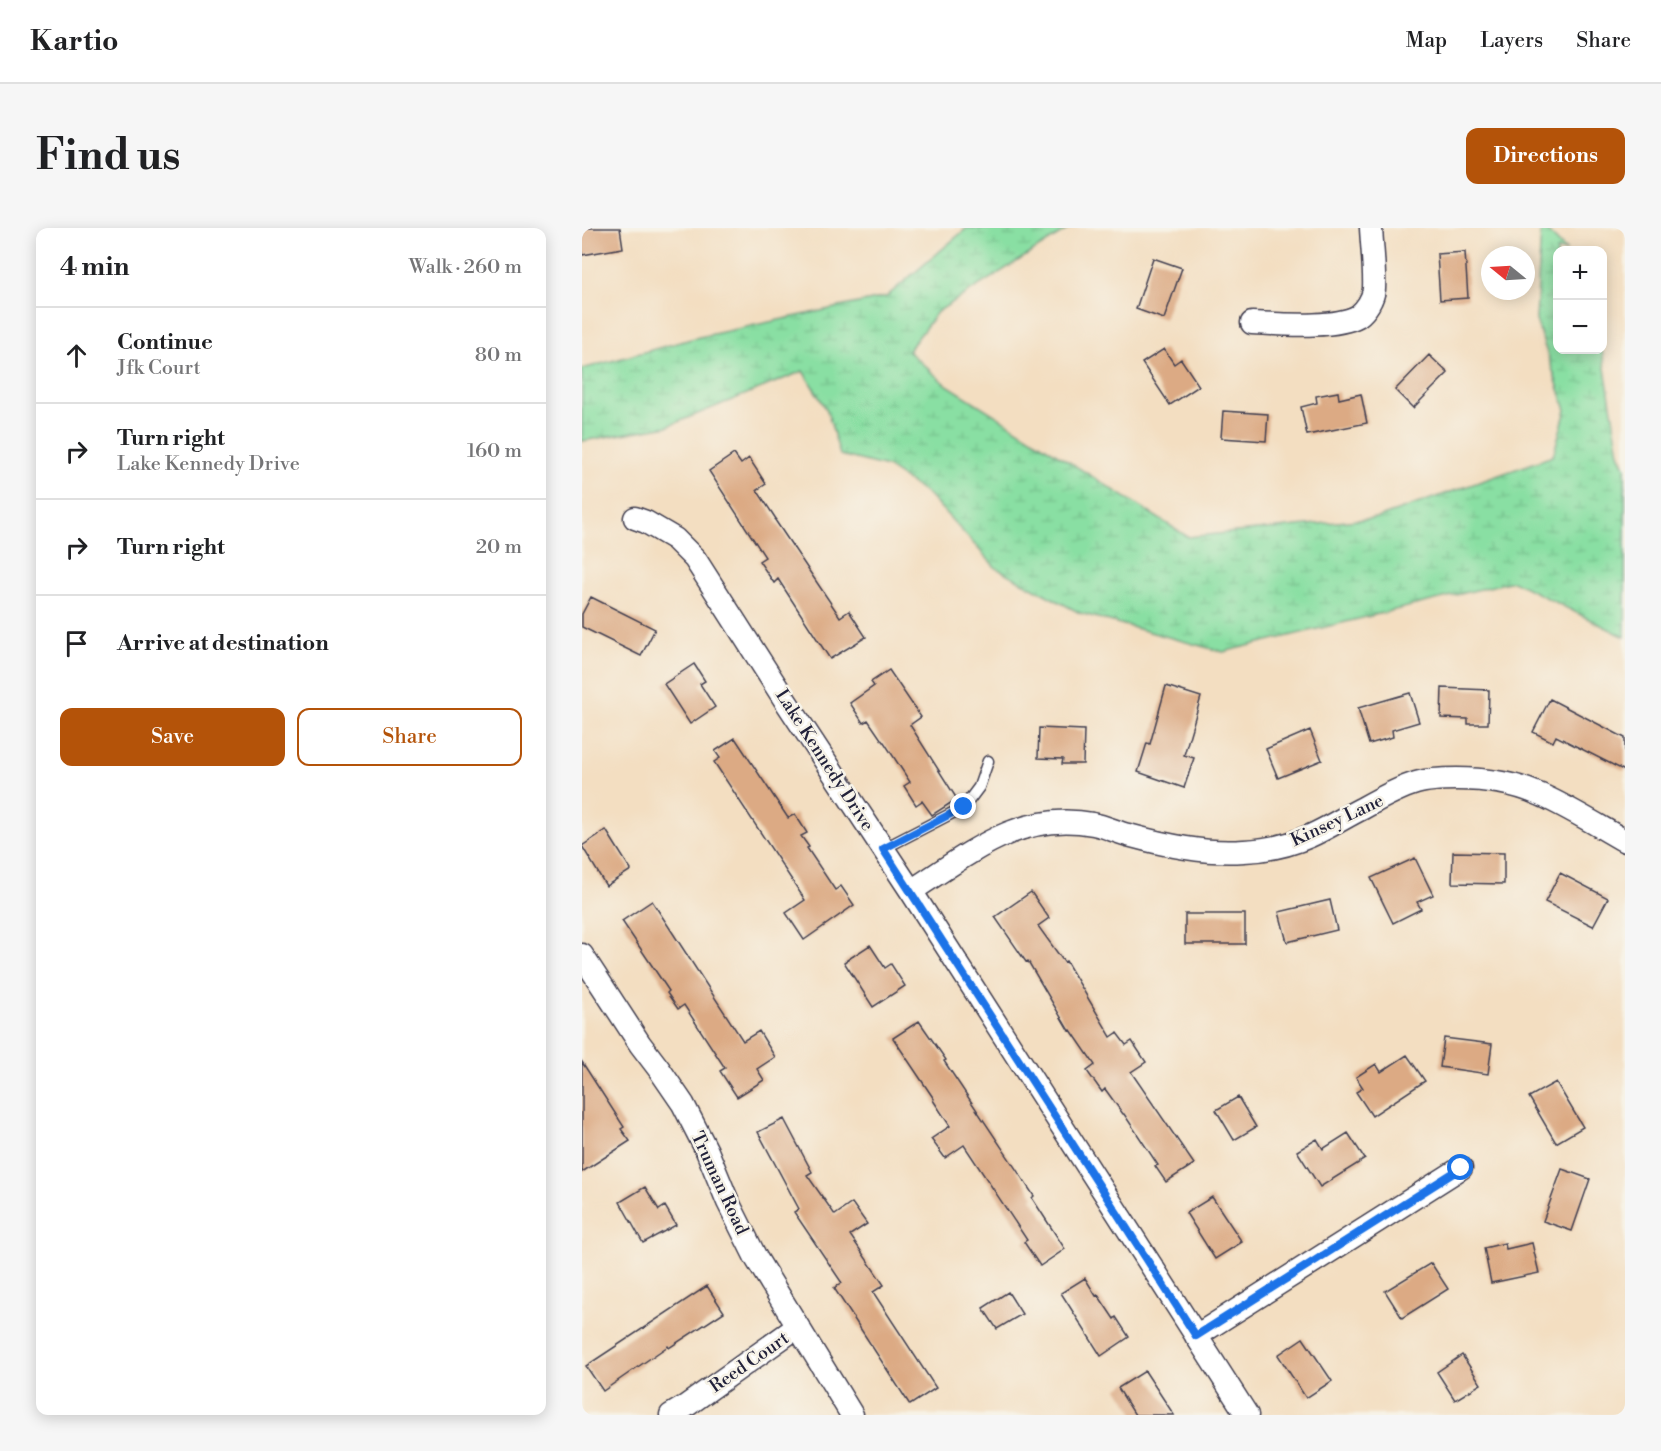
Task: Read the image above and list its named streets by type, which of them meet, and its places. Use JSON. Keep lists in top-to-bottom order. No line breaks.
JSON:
{"streets":{"street":["Lake Kennedy Drive","Kinsey Lane","Truman Road","Reed Court"]},"crossings":[["Lake Kennedy Drive","Kinsey Lane"],["Truman Road","Reed Court"]],"north":"left","page":{"header":"Kartio","nav":["Map","Layers","Share"],"buttons":["Directions",["Save","Share"]],"title":"Find us","heading":["4 min","Walk · 260 m"],"map_buttons":["+","−"],"list":[["Continue","Jfk Court","80 m"],["Turn right","Lake Kennedy Drive","160 m"],["Turn right","20 m"],"Arrive at destination"]}}
